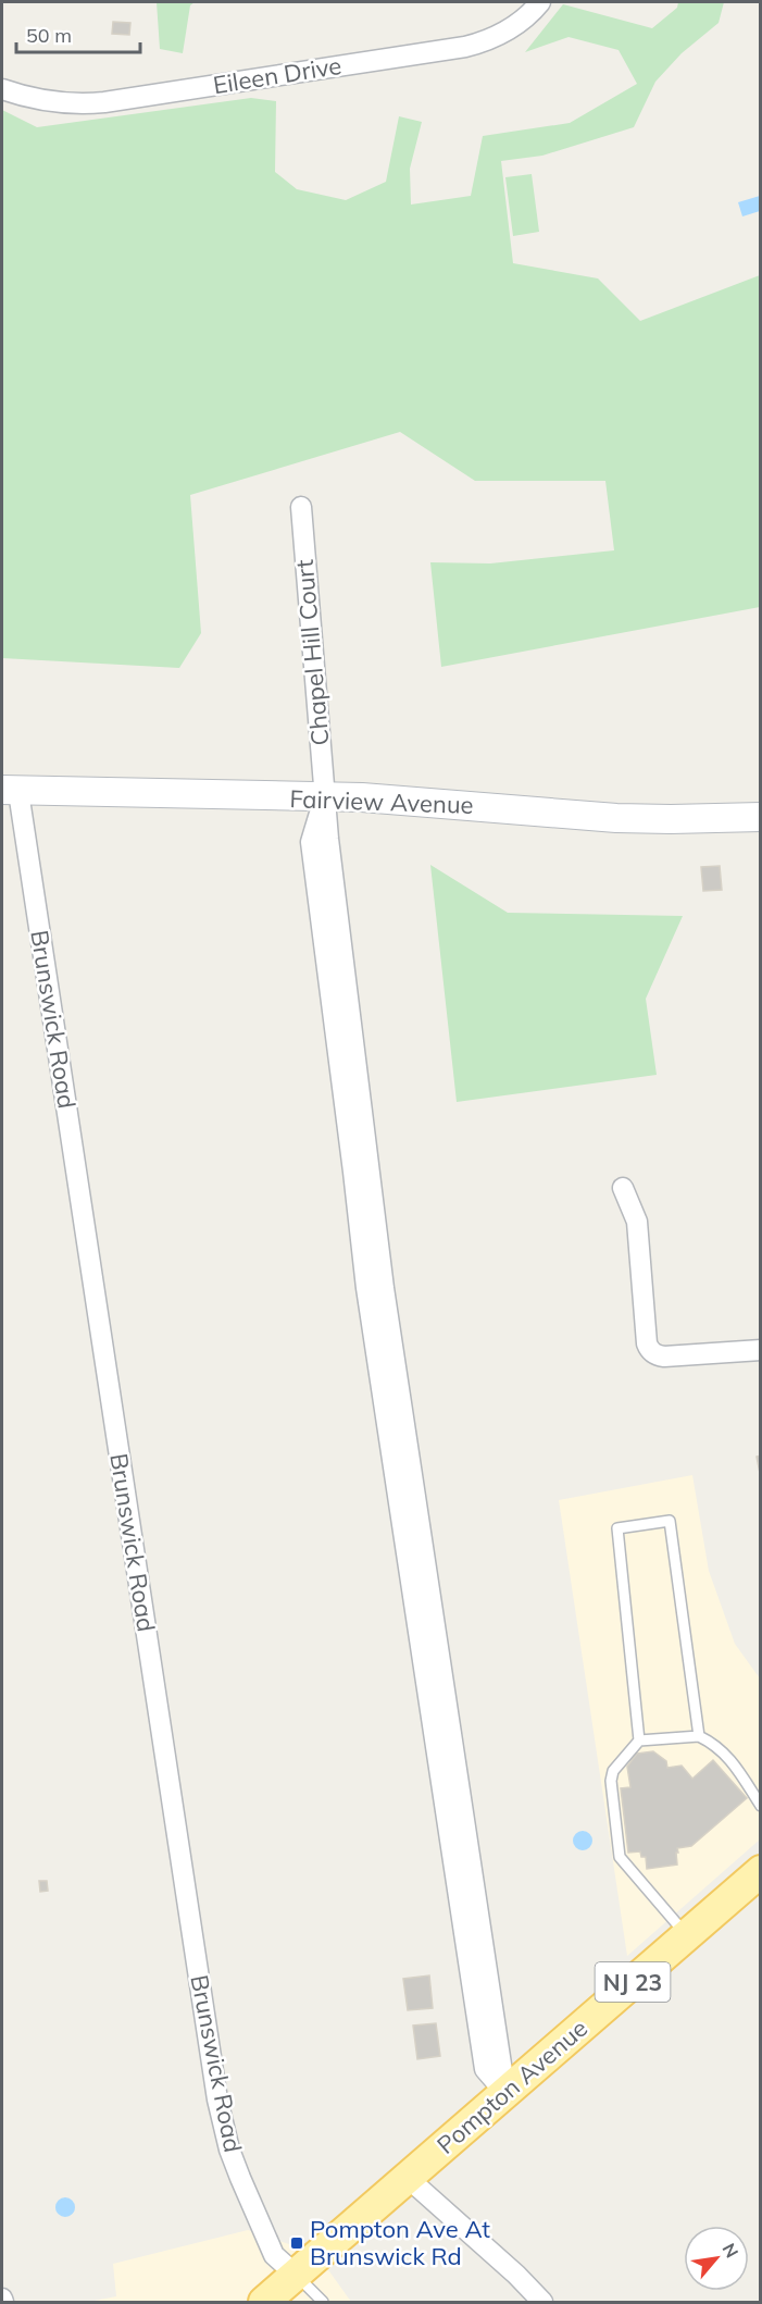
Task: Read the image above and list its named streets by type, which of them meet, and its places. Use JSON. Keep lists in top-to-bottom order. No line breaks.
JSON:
{"streets":{"main road":["Fairview Avenue","NJ 23","Pompton Avenue"],"street":["Eileen Drive","Chapel Hill Court","Brunswick Road"]},"crossings":[["Chapel Hill Court","Fairview Avenue"],["Chapel Hill Court","Pompton Avenue"],["Fairview Avenue","Brunswick Road"],["Brunswick Road","Pompton Avenue"]],"places":{"transit":["Pompton Ave At Brunswick Rd"]},"scale_bar":"50 m","north":"top right"}
